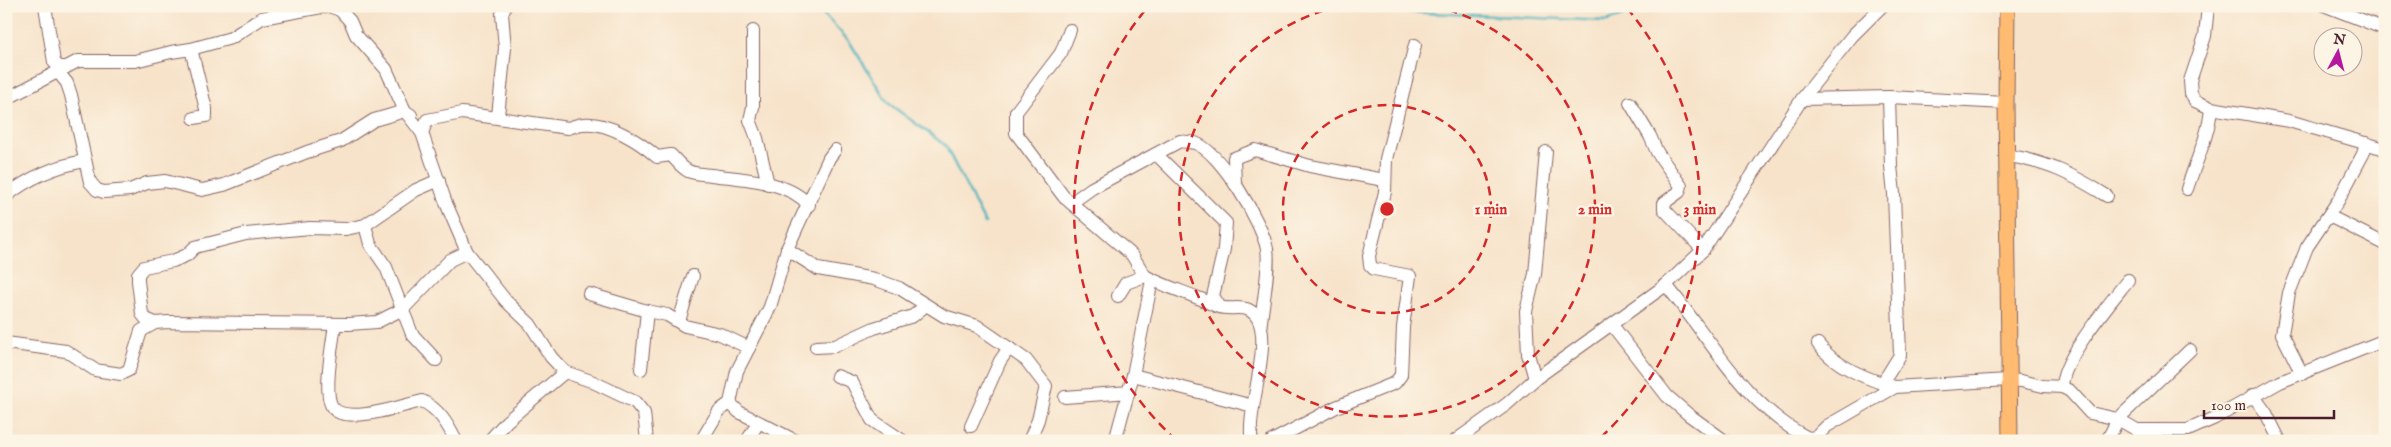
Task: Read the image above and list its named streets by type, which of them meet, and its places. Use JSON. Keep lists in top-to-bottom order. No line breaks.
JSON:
{"scale_bar":"100 m","north":"top","rings":["1 min","2 min","3 min"]}
